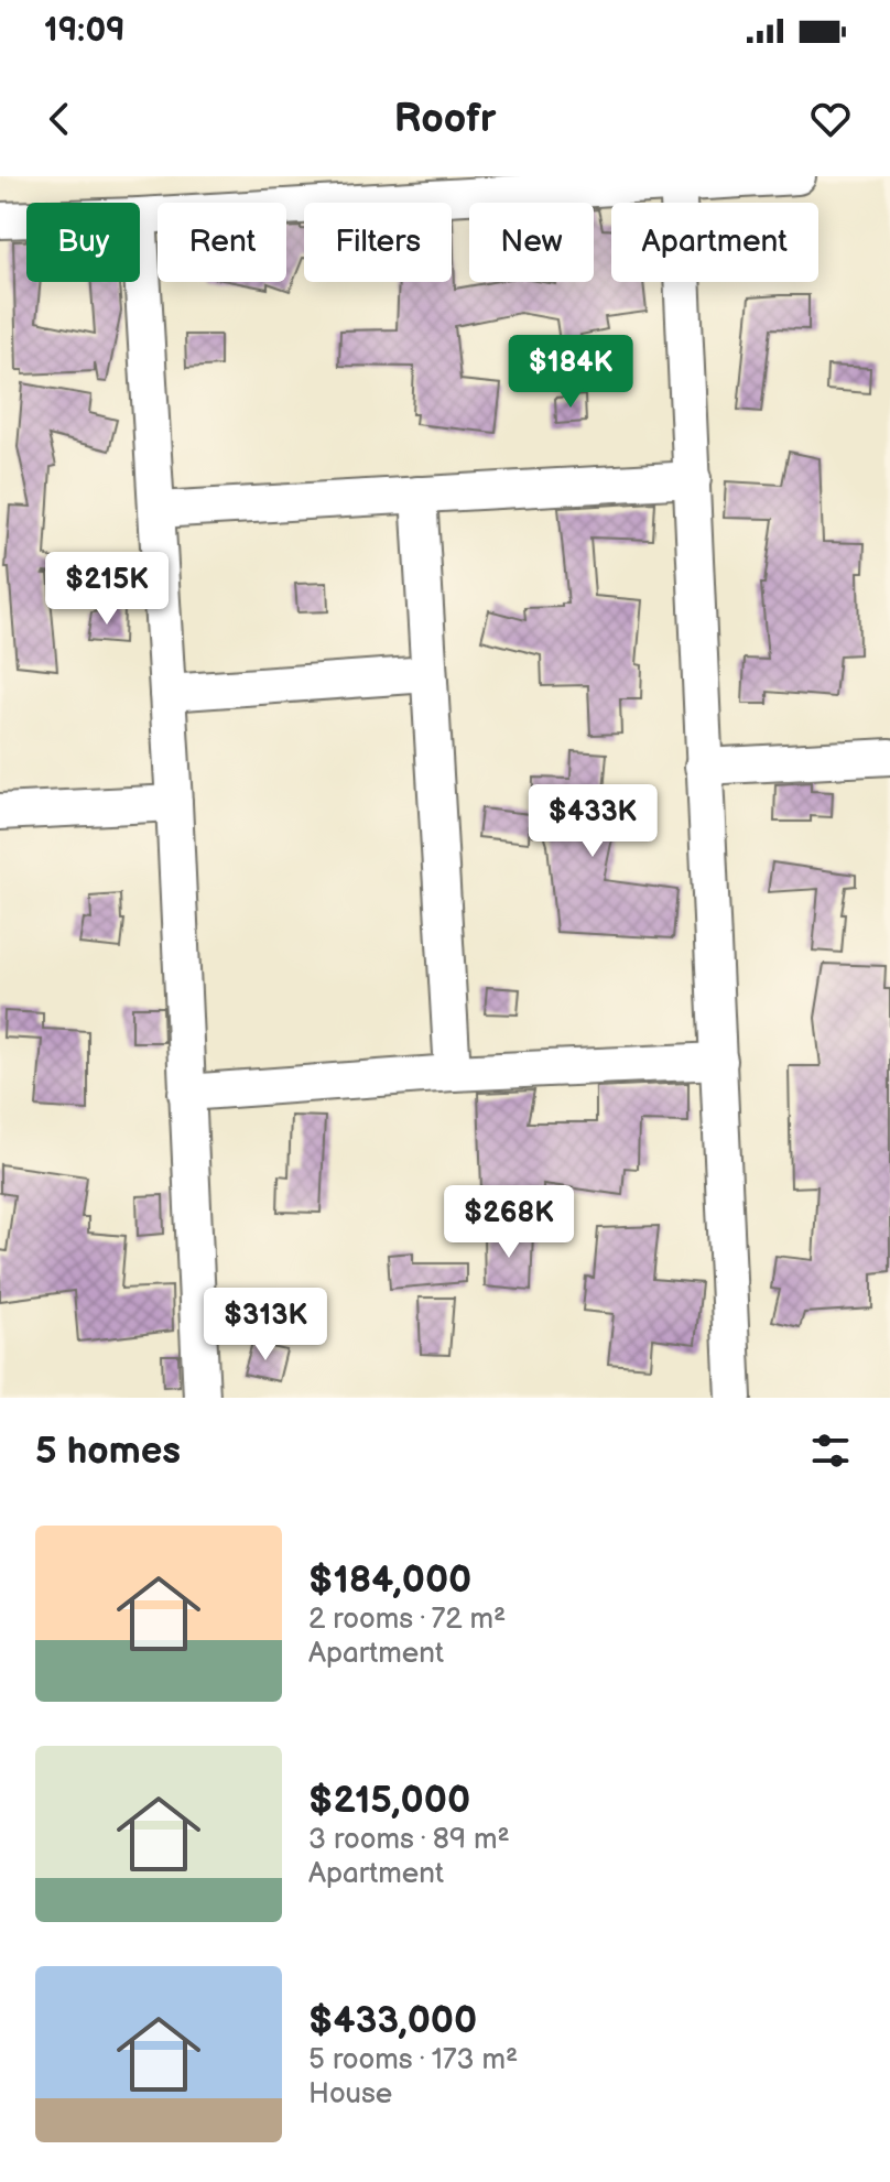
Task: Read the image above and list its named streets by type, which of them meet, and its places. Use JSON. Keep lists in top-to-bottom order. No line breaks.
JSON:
{"page":{"status":"19:09","header":"Roofr","chip":["Buy","Rent","Filters","New","Apartment"],"price":["$184K","$215K","$433K","$268K","$313K"],"heading":"5 homes","list":[{"name":"$184,000","note":"2 rooms · 72 m² · Apartment"},{"name":"$215,000","note":"3 rooms · 89 m² · Apartment"},{"name":"$433,000","note":"5 rooms · 173 m² · House"}]}}
